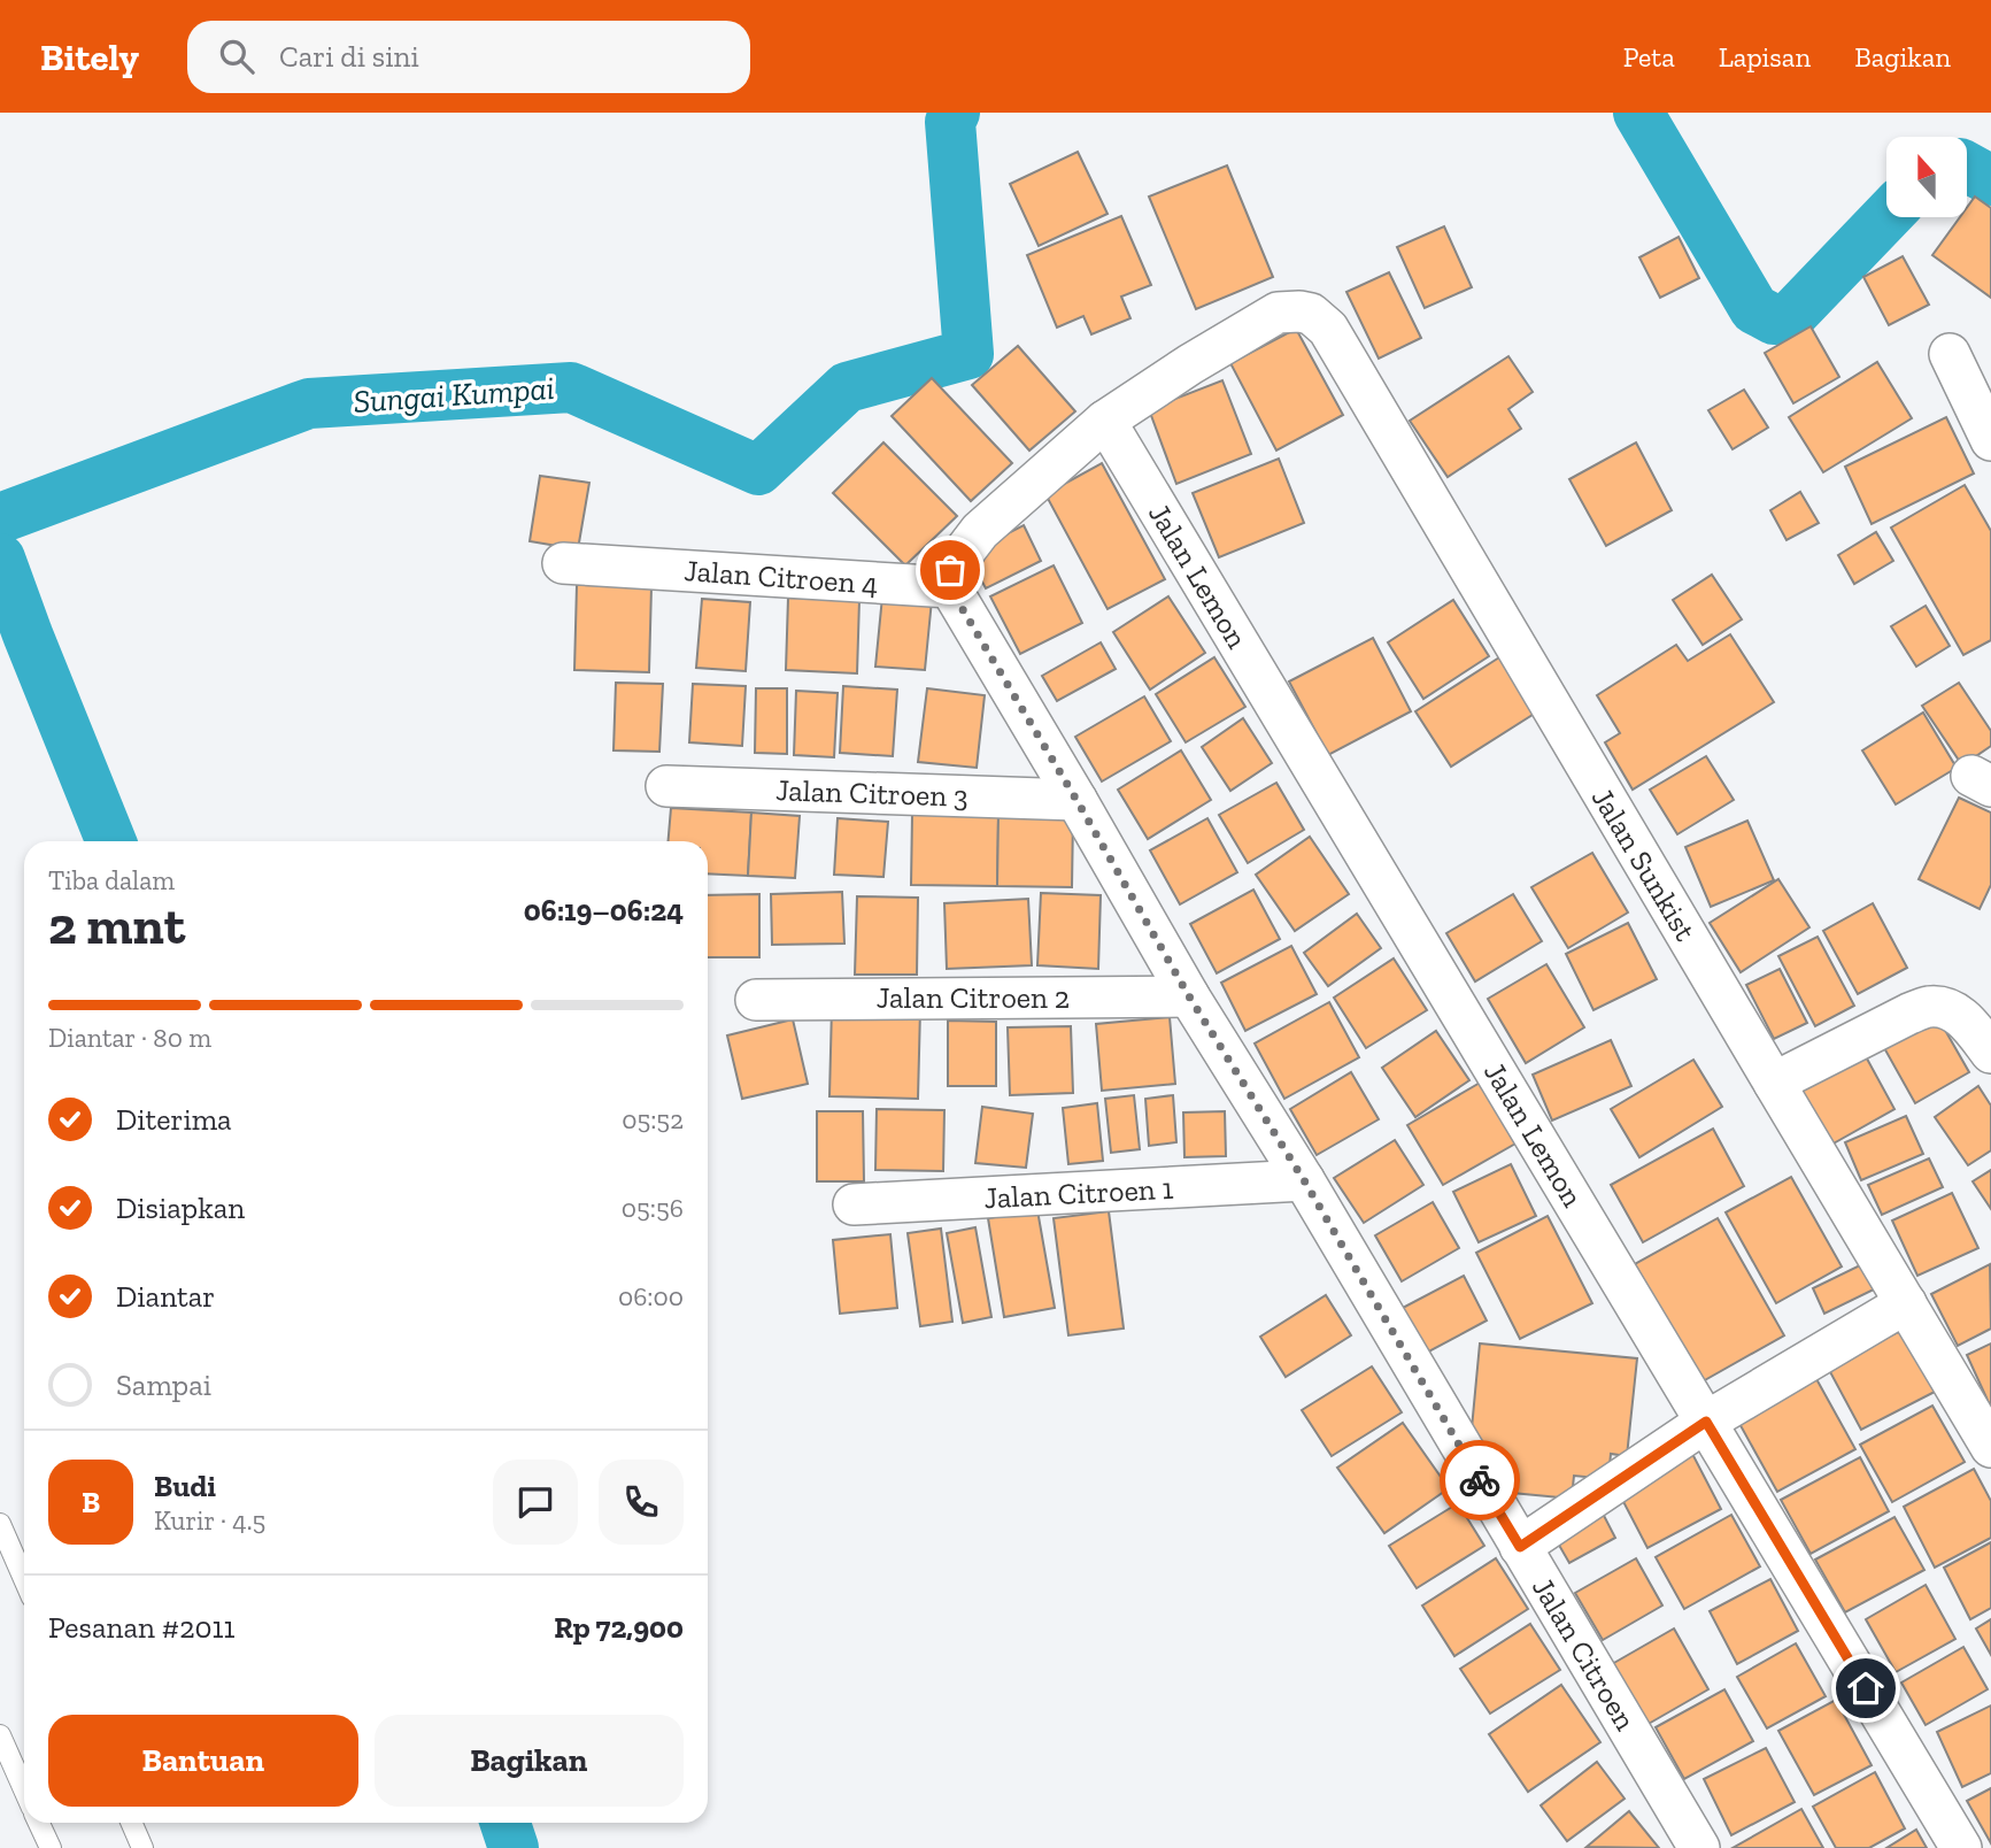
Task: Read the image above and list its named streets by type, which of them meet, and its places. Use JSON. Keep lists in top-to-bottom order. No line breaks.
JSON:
{"streets":{"street":["Jalan Lemon","Jalan Citroen 4","Jalan Citroen 3","Jalan Sunkist","Jalan Citroen 2","Jalan Citroen 1","Jalan Citroen"]},"crossings":[["Jalan Lemon","Jalan Sunkist"],["Jalan Citroen 4","Jalan Citroen"],["Jalan Citroen 3","Jalan Citroen"],["Jalan Citroen 2","Jalan Citroen"],["Jalan Citroen 1","Jalan Citroen"]],"water":["Sungai Kumpai"],"north":"top","page":{"header":"Bitely","search":"Cari di sini","nav":["Peta","Lapisan","Bagikan"],"heading":["2 mnt","Tiba dalam","06:19–06:24"],"panel":["Budi","Kurir · 4.5","Pesanan #2011","Rp 72,900"],"bar":"Diantar · 80 m","list":[["Diterima","05:52"],["Disiapkan","05:56"],["Diantar","06:00"],"Sampai"],"round":"B","buttons":["Bantuan","Bagikan"]}}
